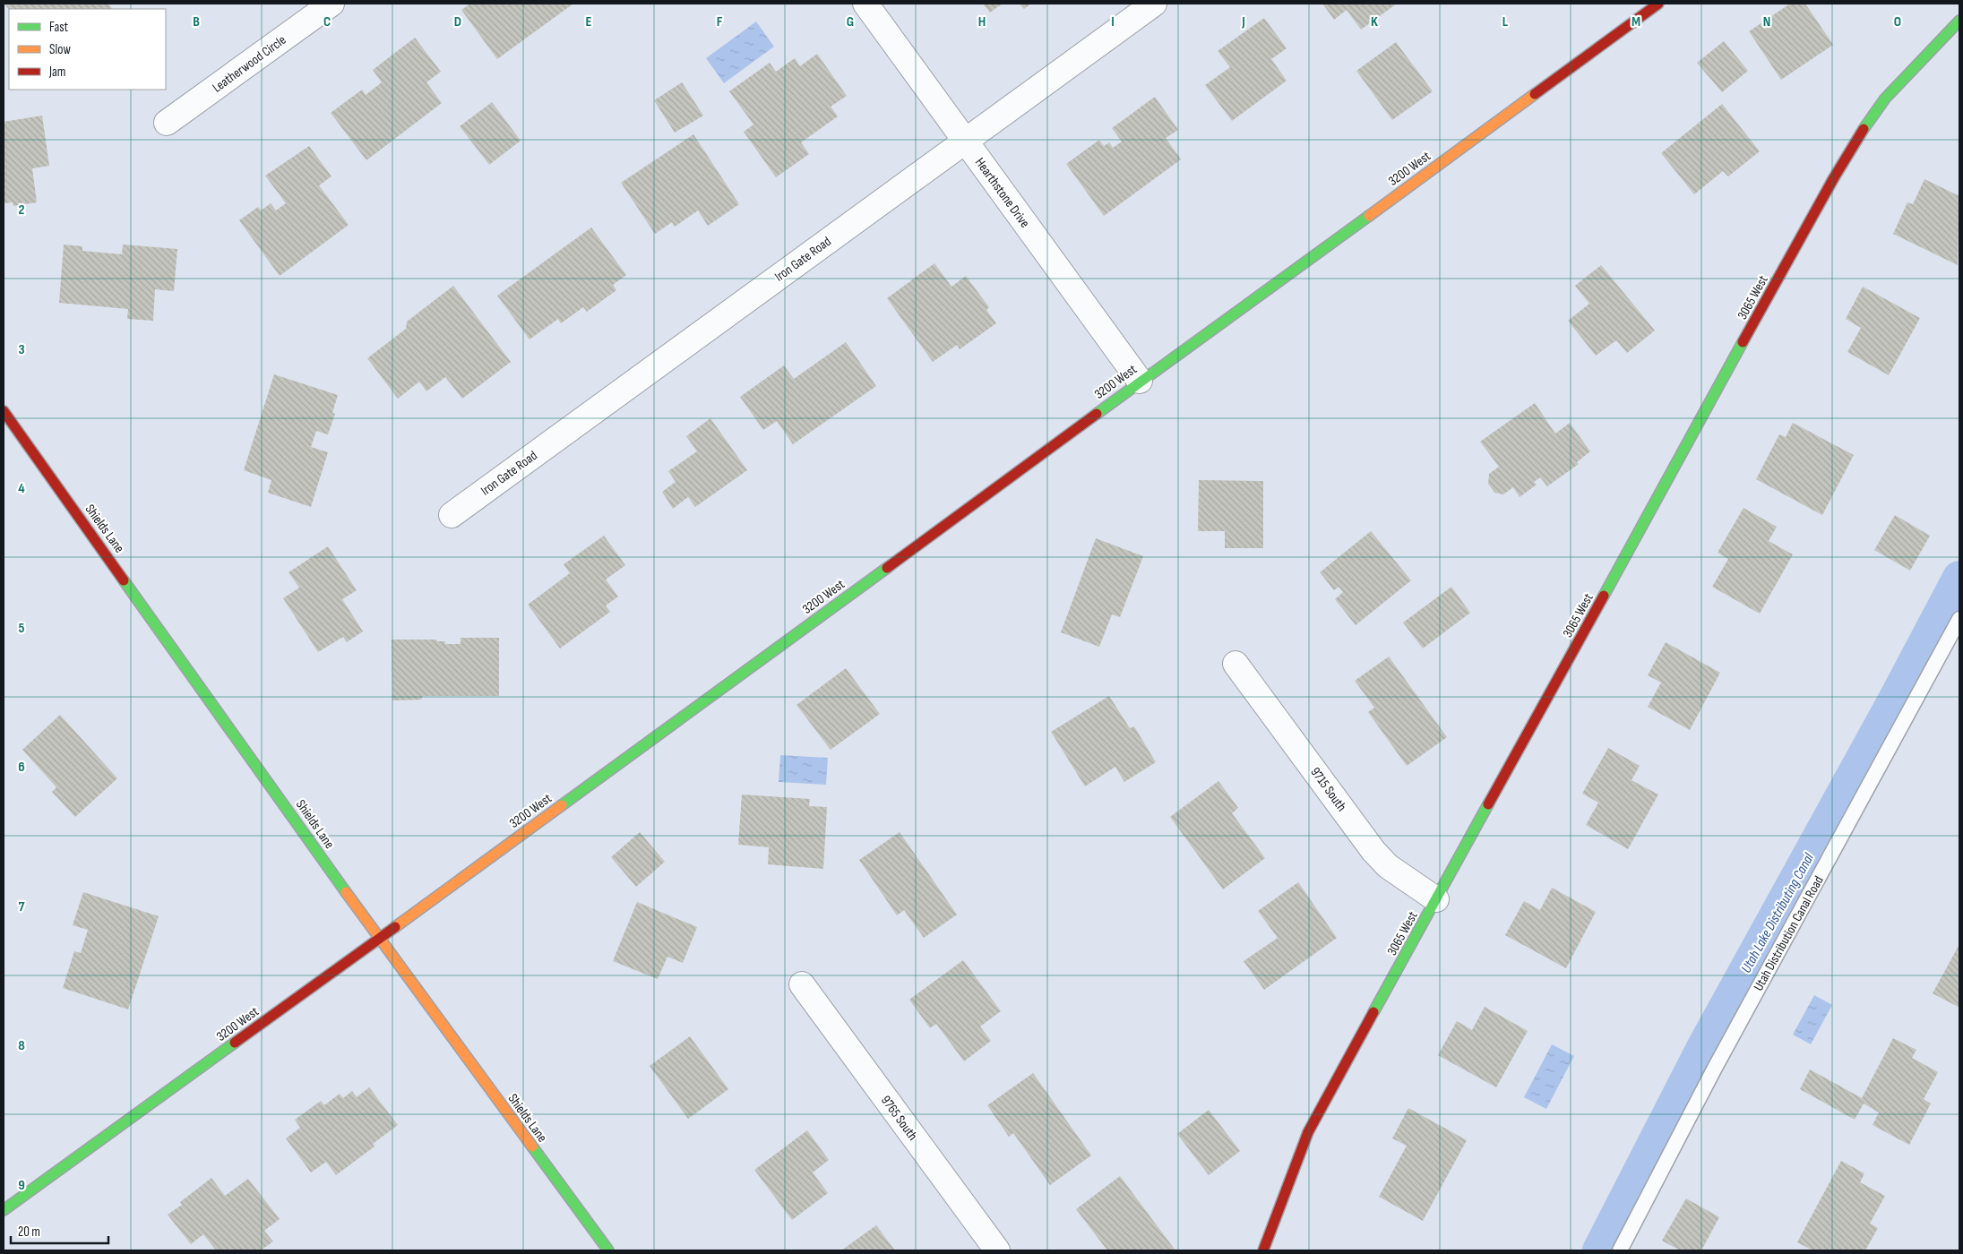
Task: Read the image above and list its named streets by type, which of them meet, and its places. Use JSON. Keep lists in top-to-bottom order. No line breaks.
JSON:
{"streets":{"street":["Leatherwood Circle","3200 West","Hearthstone Drive","Iron Gate Road","3065 West","Shields Lane","9715 South","9765 South"],"lane":["Utah Distribution Canal Road"]},"crossings":[["3200 West","Hearthstone Drive"],["3200 West","Shields Lane"],["Hearthstone Drive","Iron Gate Road"],["3065 West","9715 South"]],"water":["Utah Lake Distributing Canal"],"legend":["Fast","Slow","Jam"],"scale_bar":"20 m","grid":{"columns":["B","C","D","E","F","G","H","I","J","K","L","M","N","O"],"rows":["2","3","4","5","6","7","8","9"]}}
